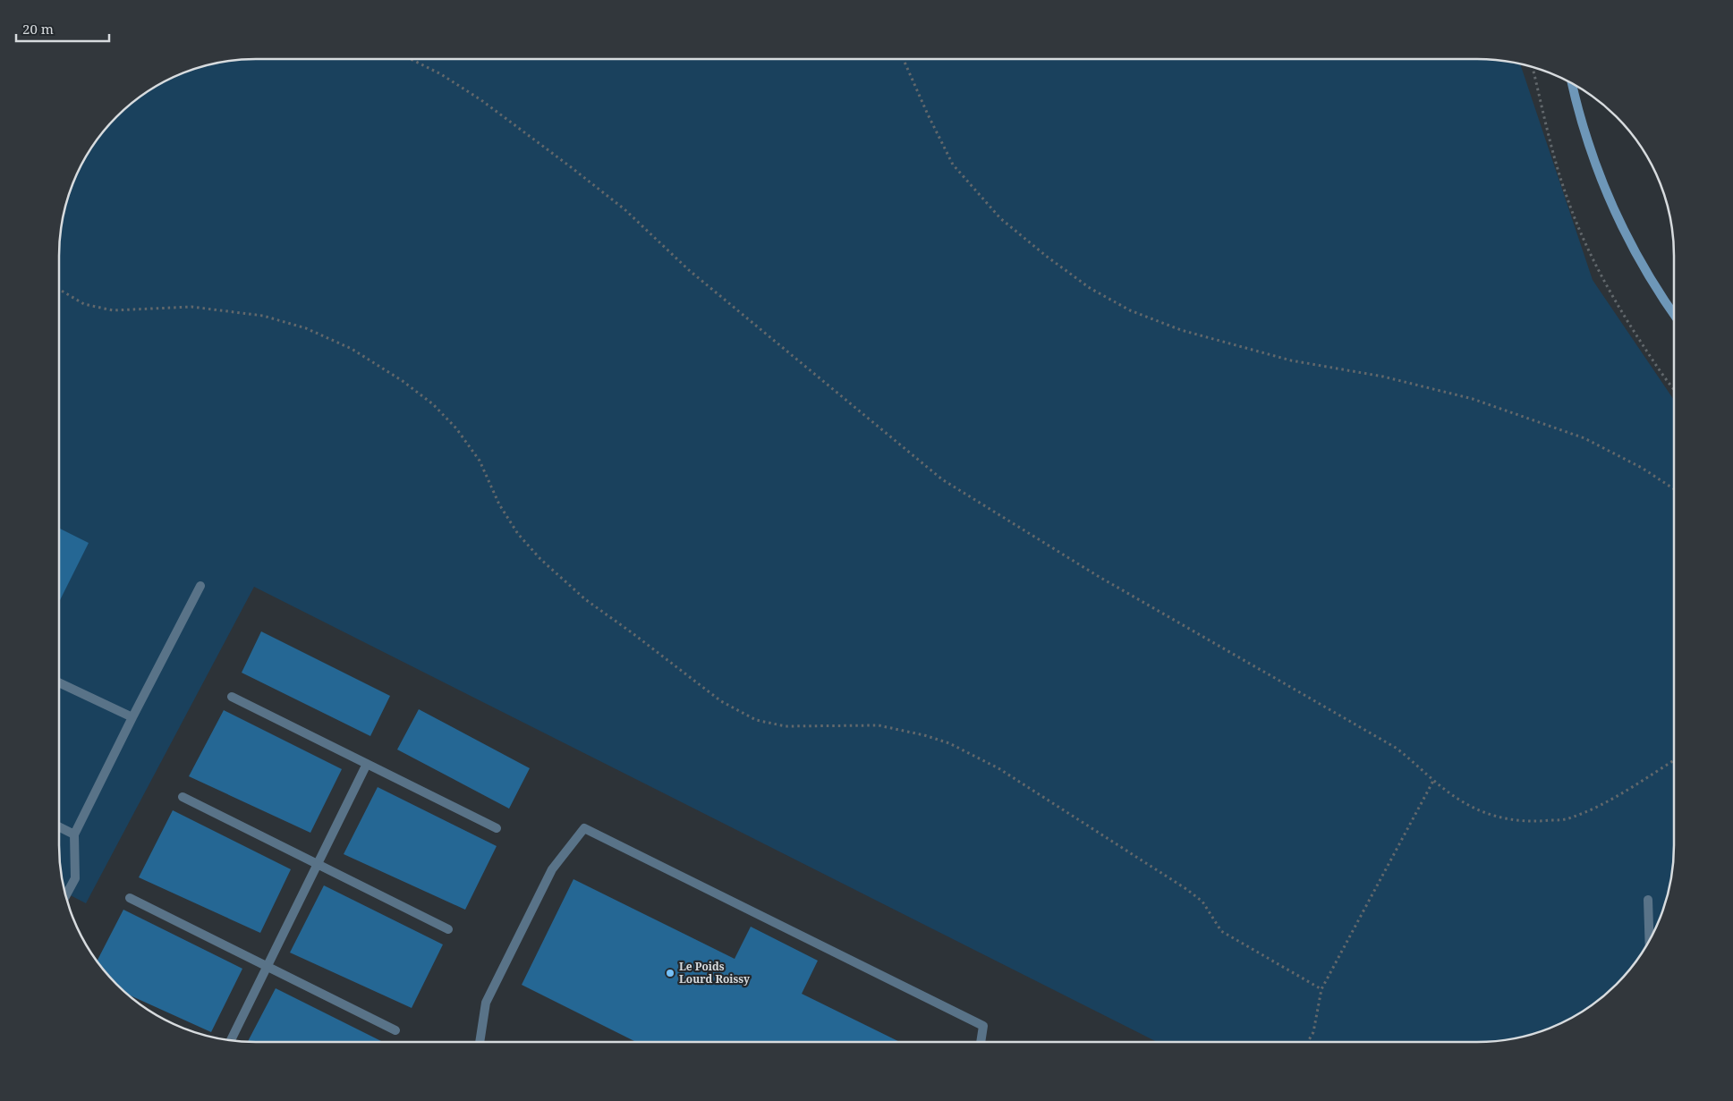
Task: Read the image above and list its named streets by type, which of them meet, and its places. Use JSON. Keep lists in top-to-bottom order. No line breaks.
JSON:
{"places":["Le Poids Lourd Roissy"],"scale_bar":"20 m"}
